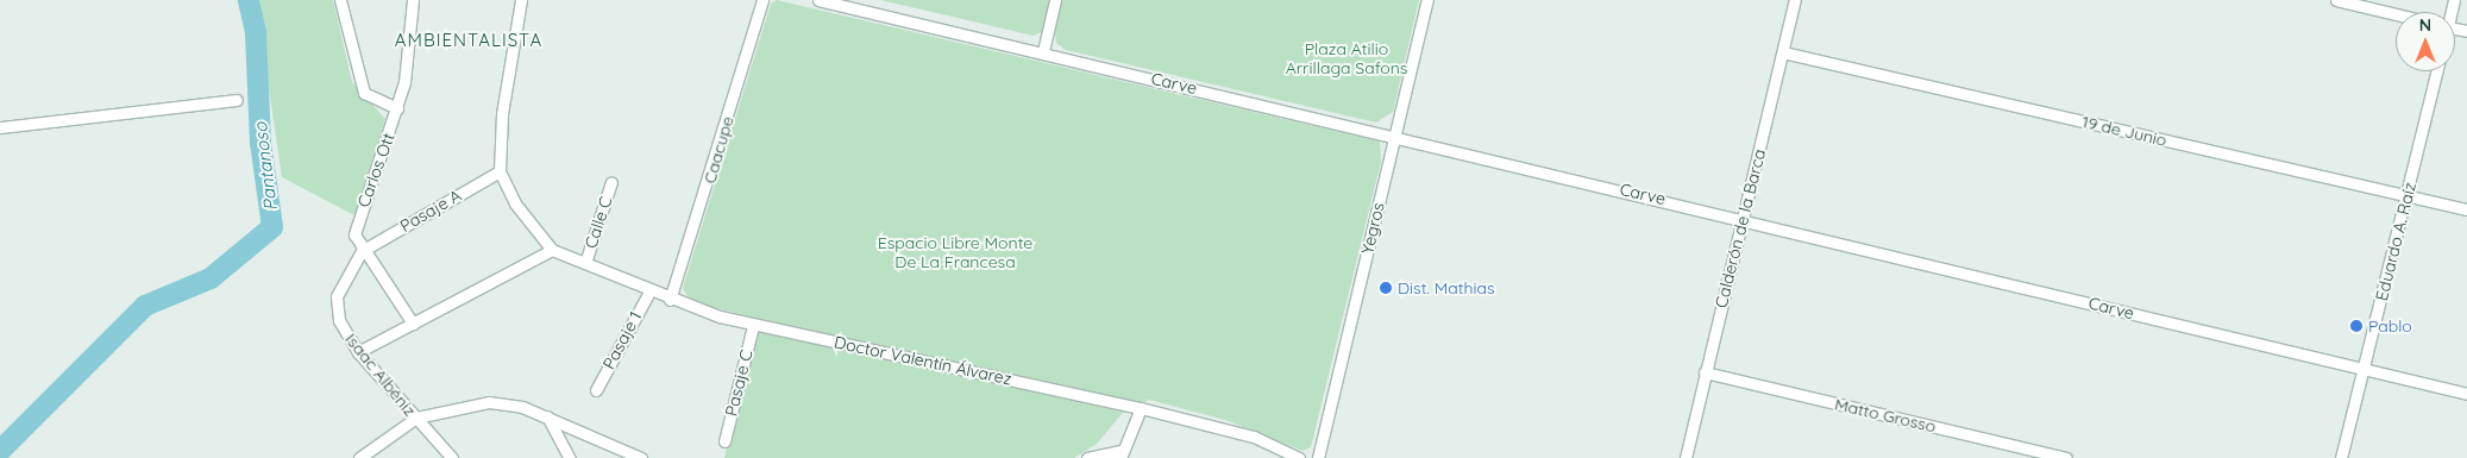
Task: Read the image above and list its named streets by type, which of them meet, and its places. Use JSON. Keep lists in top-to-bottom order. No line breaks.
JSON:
{"streets":{"street":["Carve","19 de Junio","Caacupe","Carlos Ott","Pasaje A","Calle C","Yegros","Calderón de la Barca","Eduardo A. Raíz","Pasaje 1","Doctor Valentín Álvarez","Isaac Albéniz","Pasaje C","Matto Grosso"]},"crossings":[["Carve","Yegros"],["Carve","Calderón de la Barca"],["Carve","Eduardo A. Raíz"],["19 de Junio","Calderón de la Barca"],["19 de Junio","Eduardo A. Raíz"],["Caacupe","Doctor Valentín Álvarez"],["Carlos Ott","Pasaje A"],["Carlos Ott","Isaac Albéniz"],["Pasaje A","Isaac Albéniz"],["Calle C","Doctor Valentín Álvarez"],["Calderón de la Barca","Matto Grosso"],["Pasaje 1","Doctor Valentín Álvarez"],["Doctor Valentín Álvarez","Pasaje C"]],"districts":["AMBIENTALISTA"],"water":["Pantanoso"],"parks":["Plaza Atilio Arrillaga Safons","Espacio Libre Monte De La Francesa"],"places":["Dist. Mathias","Pablo"],"north":"top"}
